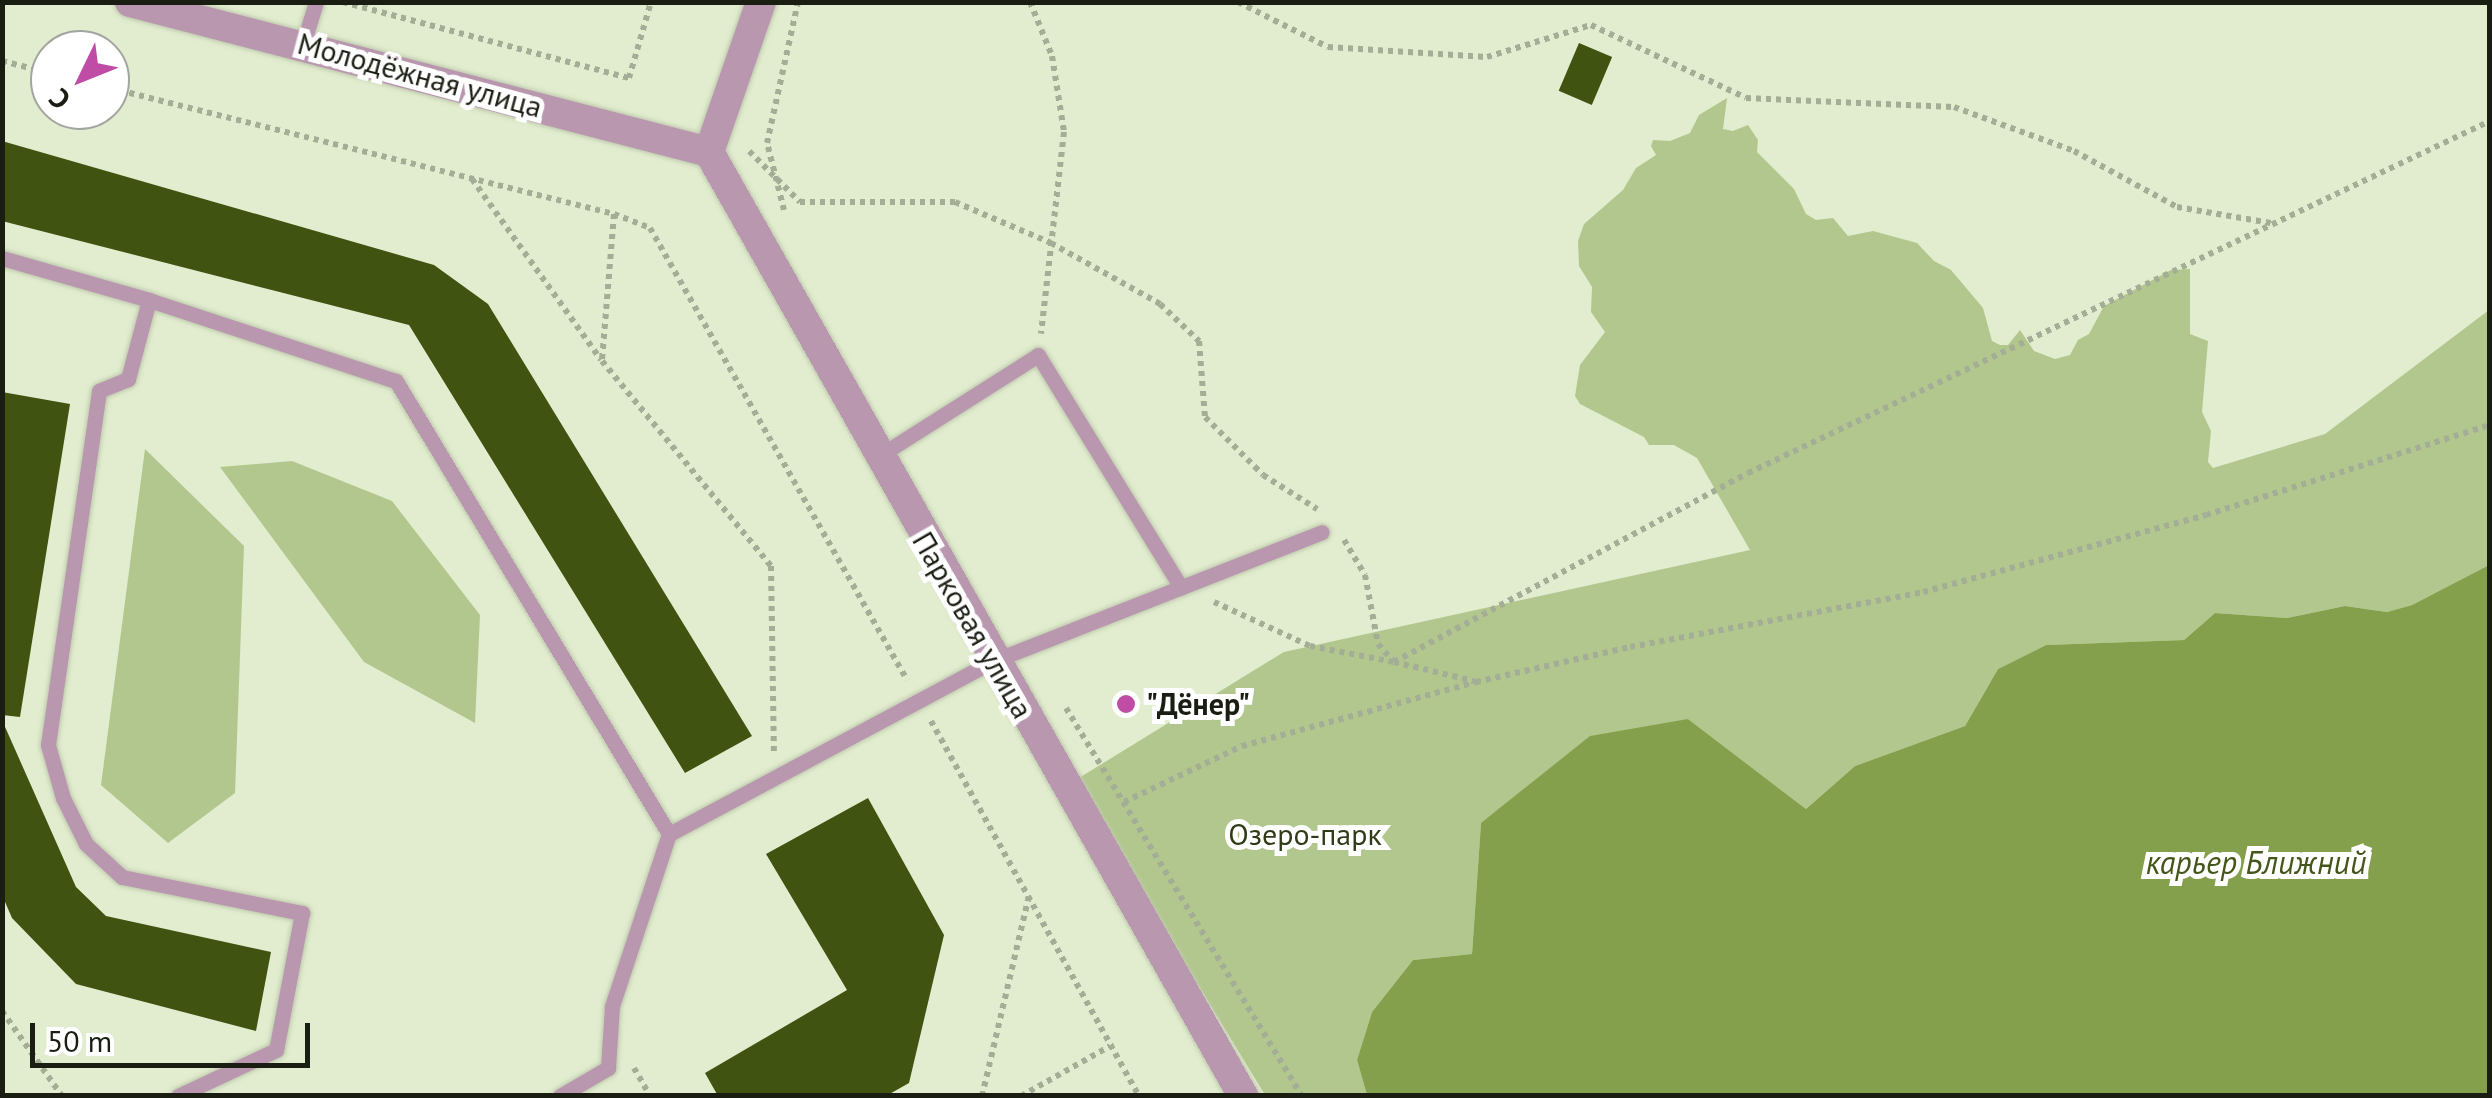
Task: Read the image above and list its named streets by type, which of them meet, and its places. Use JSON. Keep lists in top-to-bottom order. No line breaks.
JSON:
{"streets":{"street":["Молодёжная улица","Парковая улица"]},"crossings":[["Молодёжная улица","Парковая улица"]],"water":["карьер Ближний"],"parks":["Озеро-парк"],"places":["\"Дёнер\""],"scale_bar":"50 m","north":"bottom left"}
